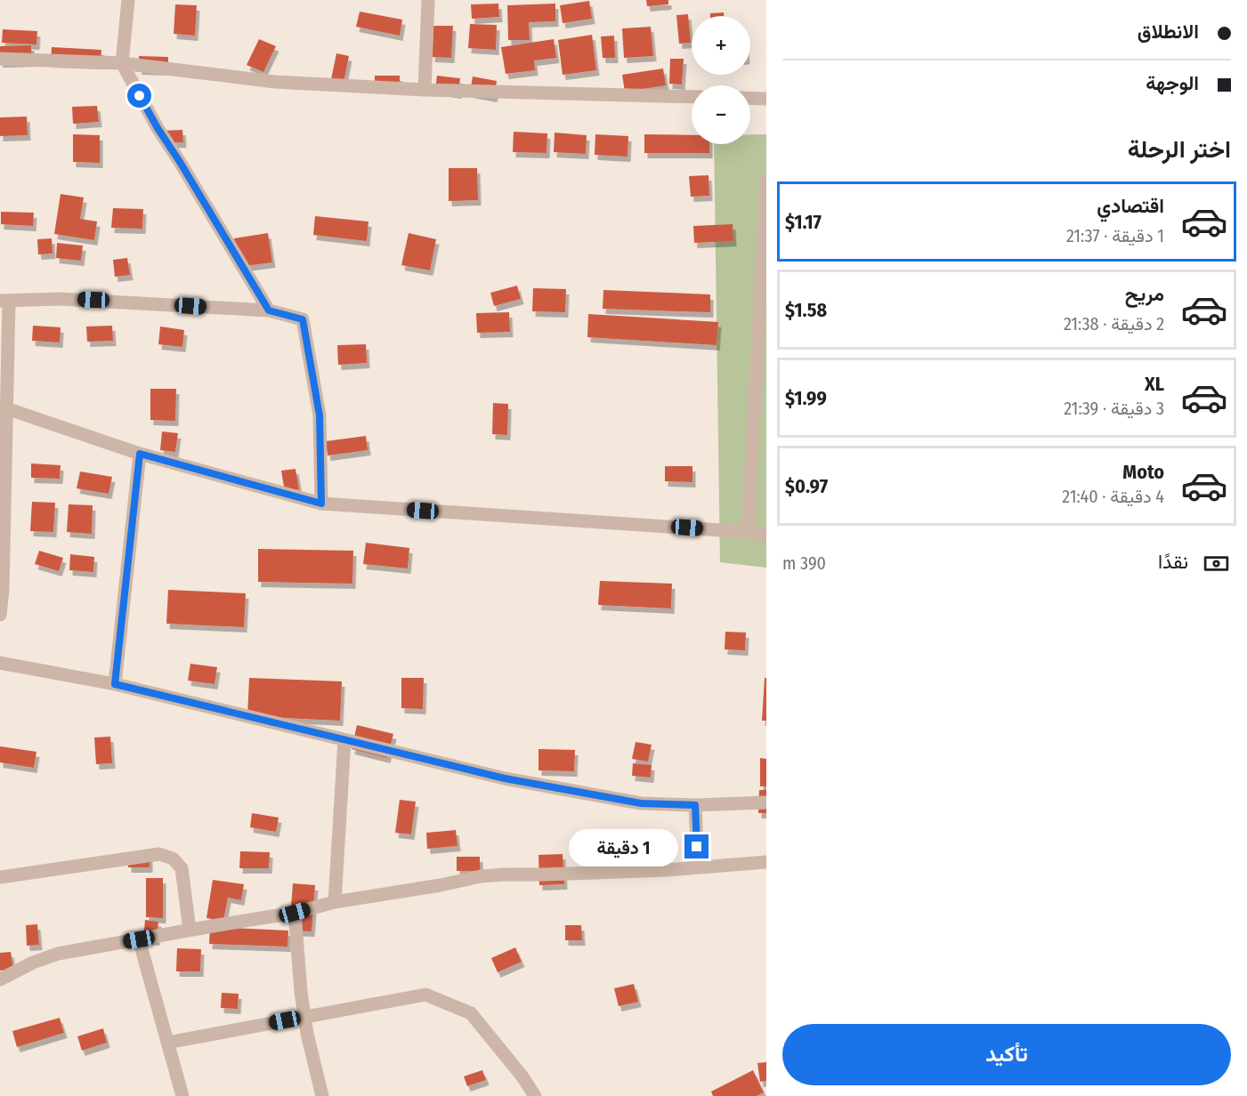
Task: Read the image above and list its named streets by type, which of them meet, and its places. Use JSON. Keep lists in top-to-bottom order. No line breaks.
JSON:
{"page":{"banner":["الانطلاق","الوجهة"],"map_buttons":["+","−"],"heading":"اختر الرحلة","list":[{"name":"اقتصادي","note":"1 دقيقة · 21:37","value":"$1.17"},{"name":"مريح","note":"2 دقيقة · 21:38","value":"$1.58"},{"name":"XL","note":"3 دقيقة · 21:39","value":"$1.99"},{"name":"Moto","note":"4 دقيقة · 21:40","value":"$0.97"}],"pay":["نقدًا","390 m"],"bubble":"1 دقيقة","buttons":"تأكيد"}}
